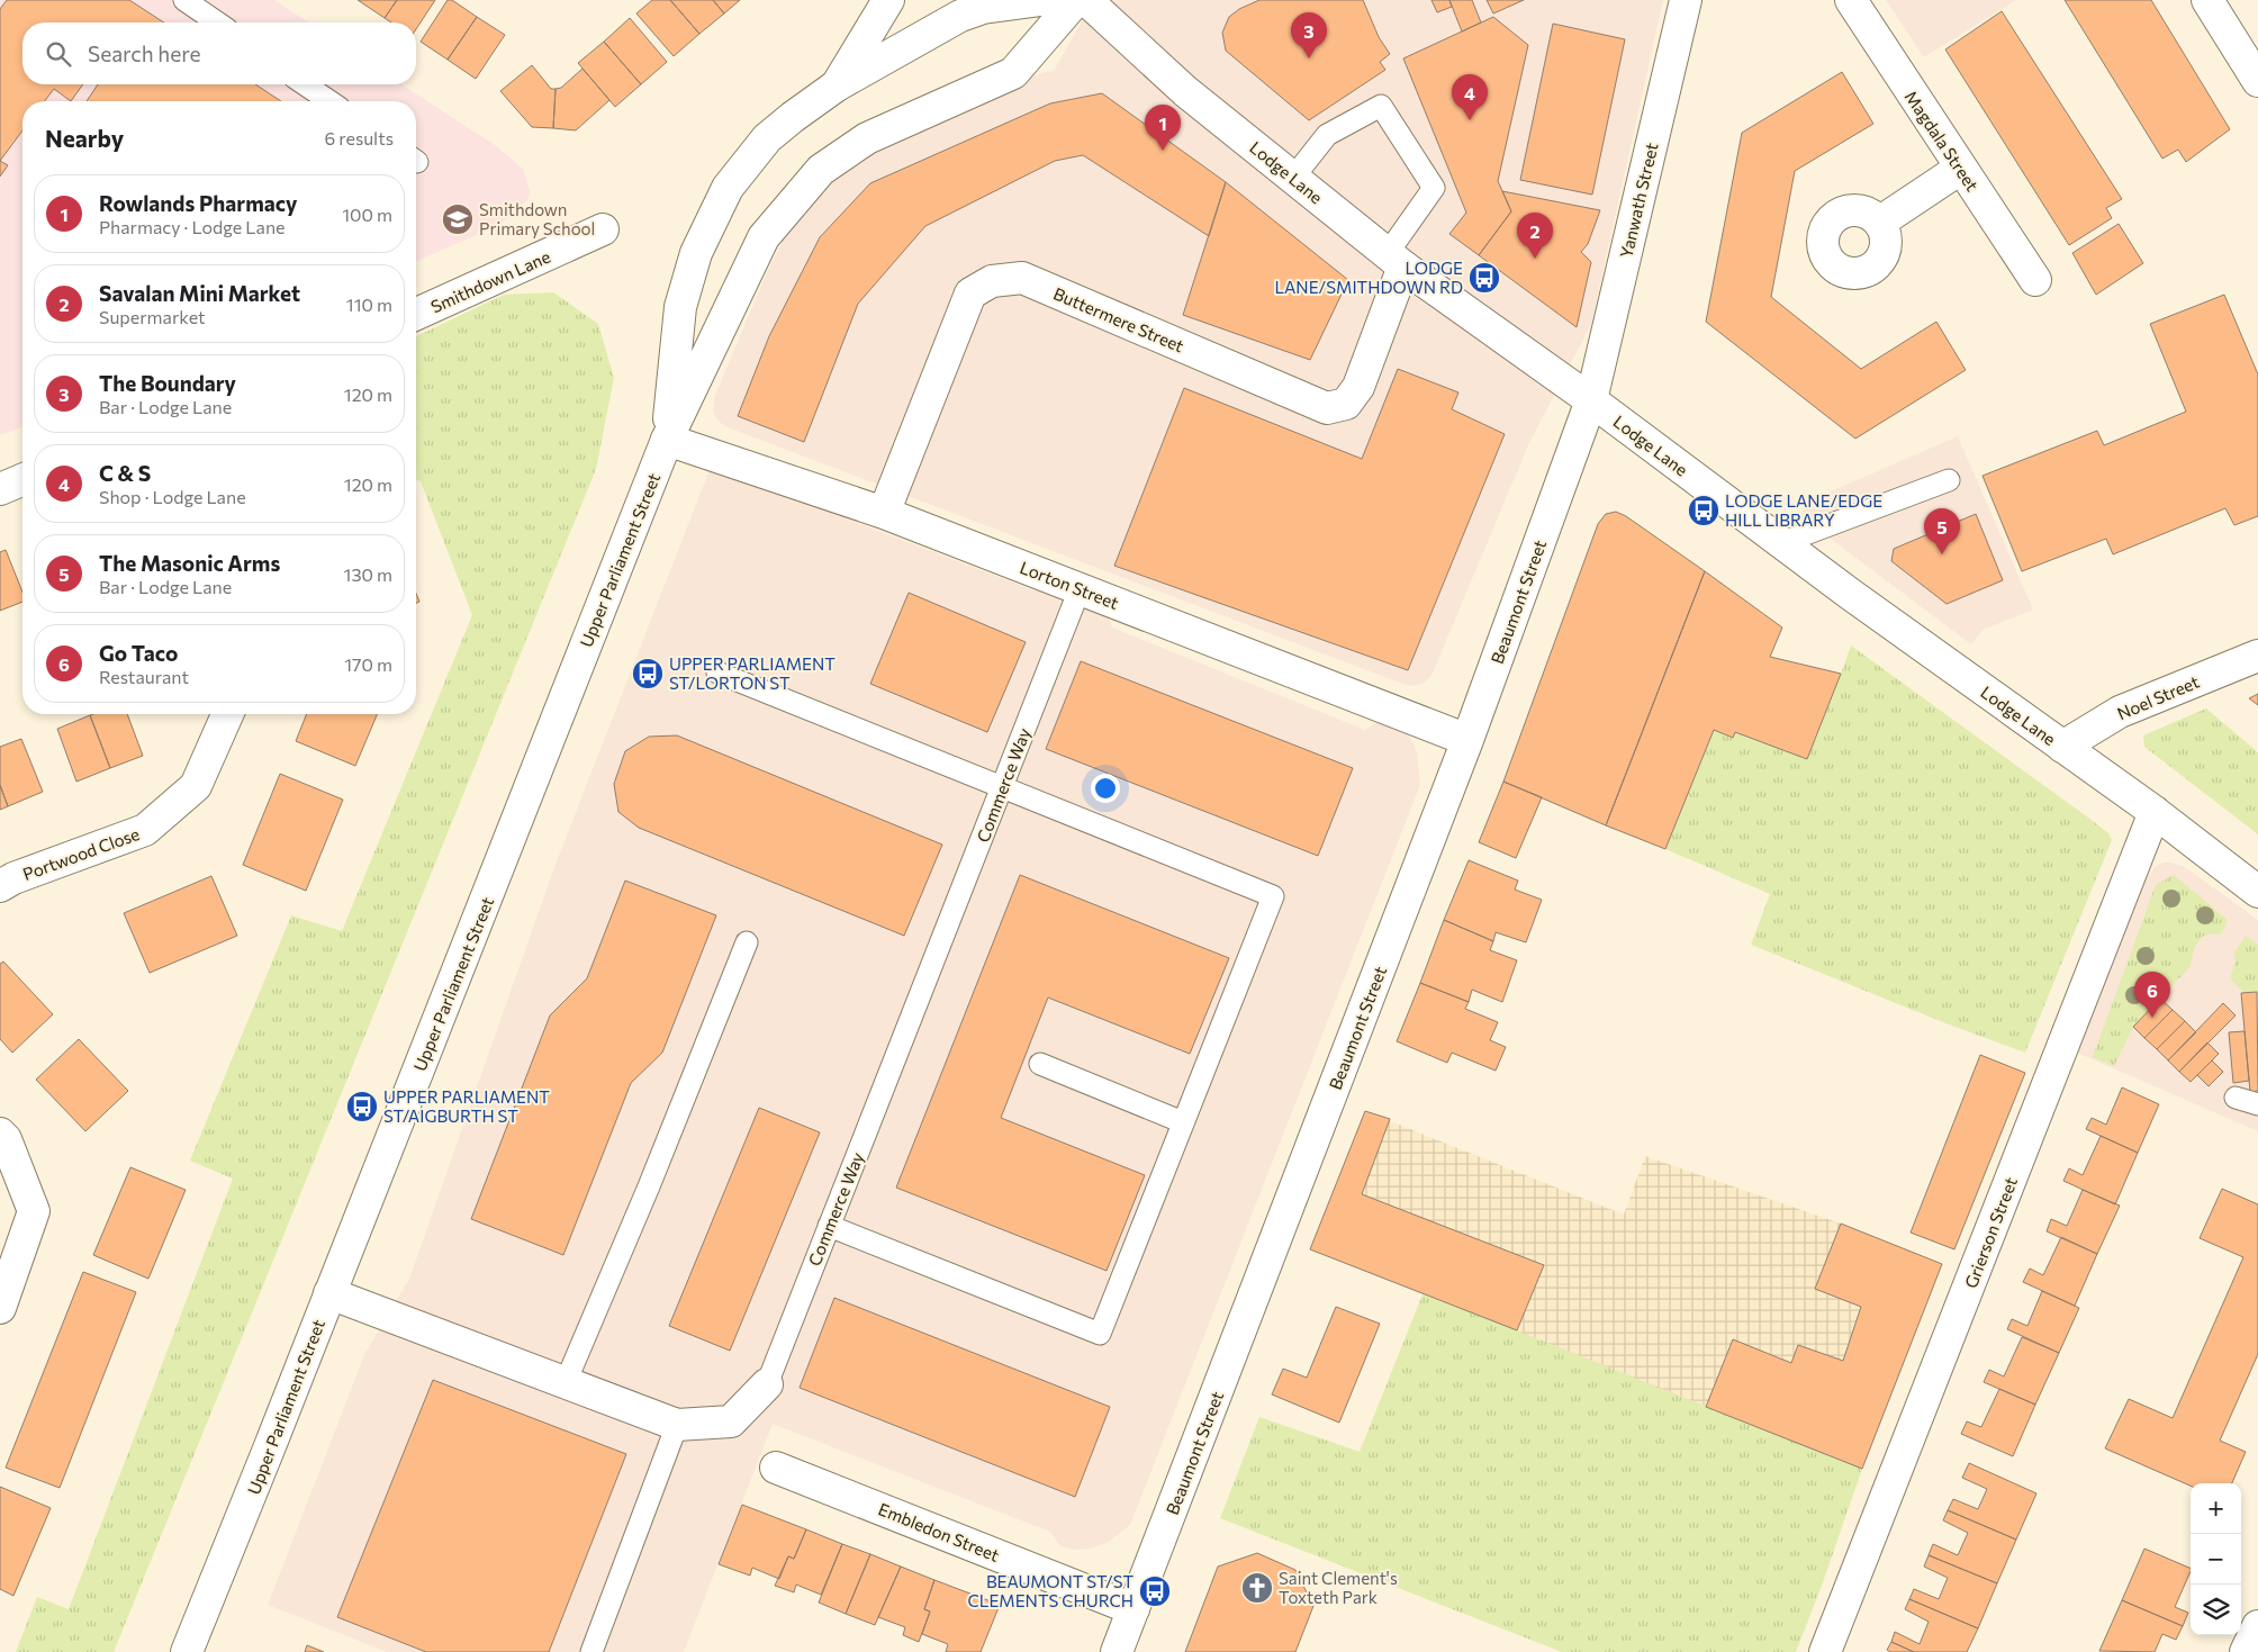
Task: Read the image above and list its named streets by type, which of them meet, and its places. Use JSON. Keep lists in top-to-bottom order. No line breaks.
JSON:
{"streets":{"main road":["Magdala Street","Lodge Lane","Yanwath Street","Smithdown Lane","Buttermere Street","Upper Parliament Street","Lorton Street","Beaumont Street","Noel Street","Commerce Way","Portwood Close","Grierson Street","Embledon Street"]},"crossings":[["Lodge Lane","Yanwath Street"],["Lodge Lane","Buttermere Street"],["Lodge Lane","Beaumont Street"],["Lodge Lane","Noel Street"],["Lodge Lane","Grierson Street"],["Yanwath Street","Beaumont Street"],["Buttermere Street","Lorton Street"],["Upper Parliament Street","Lorton Street"],["Upper Parliament Street","Commerce Way"],["Lorton Street","Beaumont Street"],["Lorton Street","Commerce Way"],["Beaumont Street","Embledon Street"]],"places":{"school or university":["Smithdown Primary School"],"bus stop":["LODGE LANE/SMITHDOWN RD","LODGE LANE/EDGE HILL LIBRARY","UPPER PARLIAMENT ST/LORTON ST","UPPER PARLIAMENT ST/AIGBURTH ST","BEAUMONT ST/ST CLEMENTS CHURCH"],"church":["Saint Clement's Toxteth Park"]},"page":{"pins":["3","4","1","2","5","6"],"search":"Search here","heading":["Nearby","6 results"],"list":[{"mark":"1","name":"Rowlands Pharmacy","note":"Pharmacy · Lodge Lane","value":"100 m"},{"mark":"2","name":"Savalan Mini Market","note":"Supermarket","value":"110 m"},{"mark":"3","name":"The Boundary","note":"Bar · Lodge Lane","value":"120 m"},{"mark":"4","name":"C & S","note":"Shop · Lodge Lane","value":"120 m"},{"mark":"5","name":"The Masonic Arms","note":"Bar · Lodge Lane","value":"130 m"},{"mark":"6","name":"Go Taco","note":"Restaurant","value":"170 m"}],"map_buttons":["+","−"]}}
